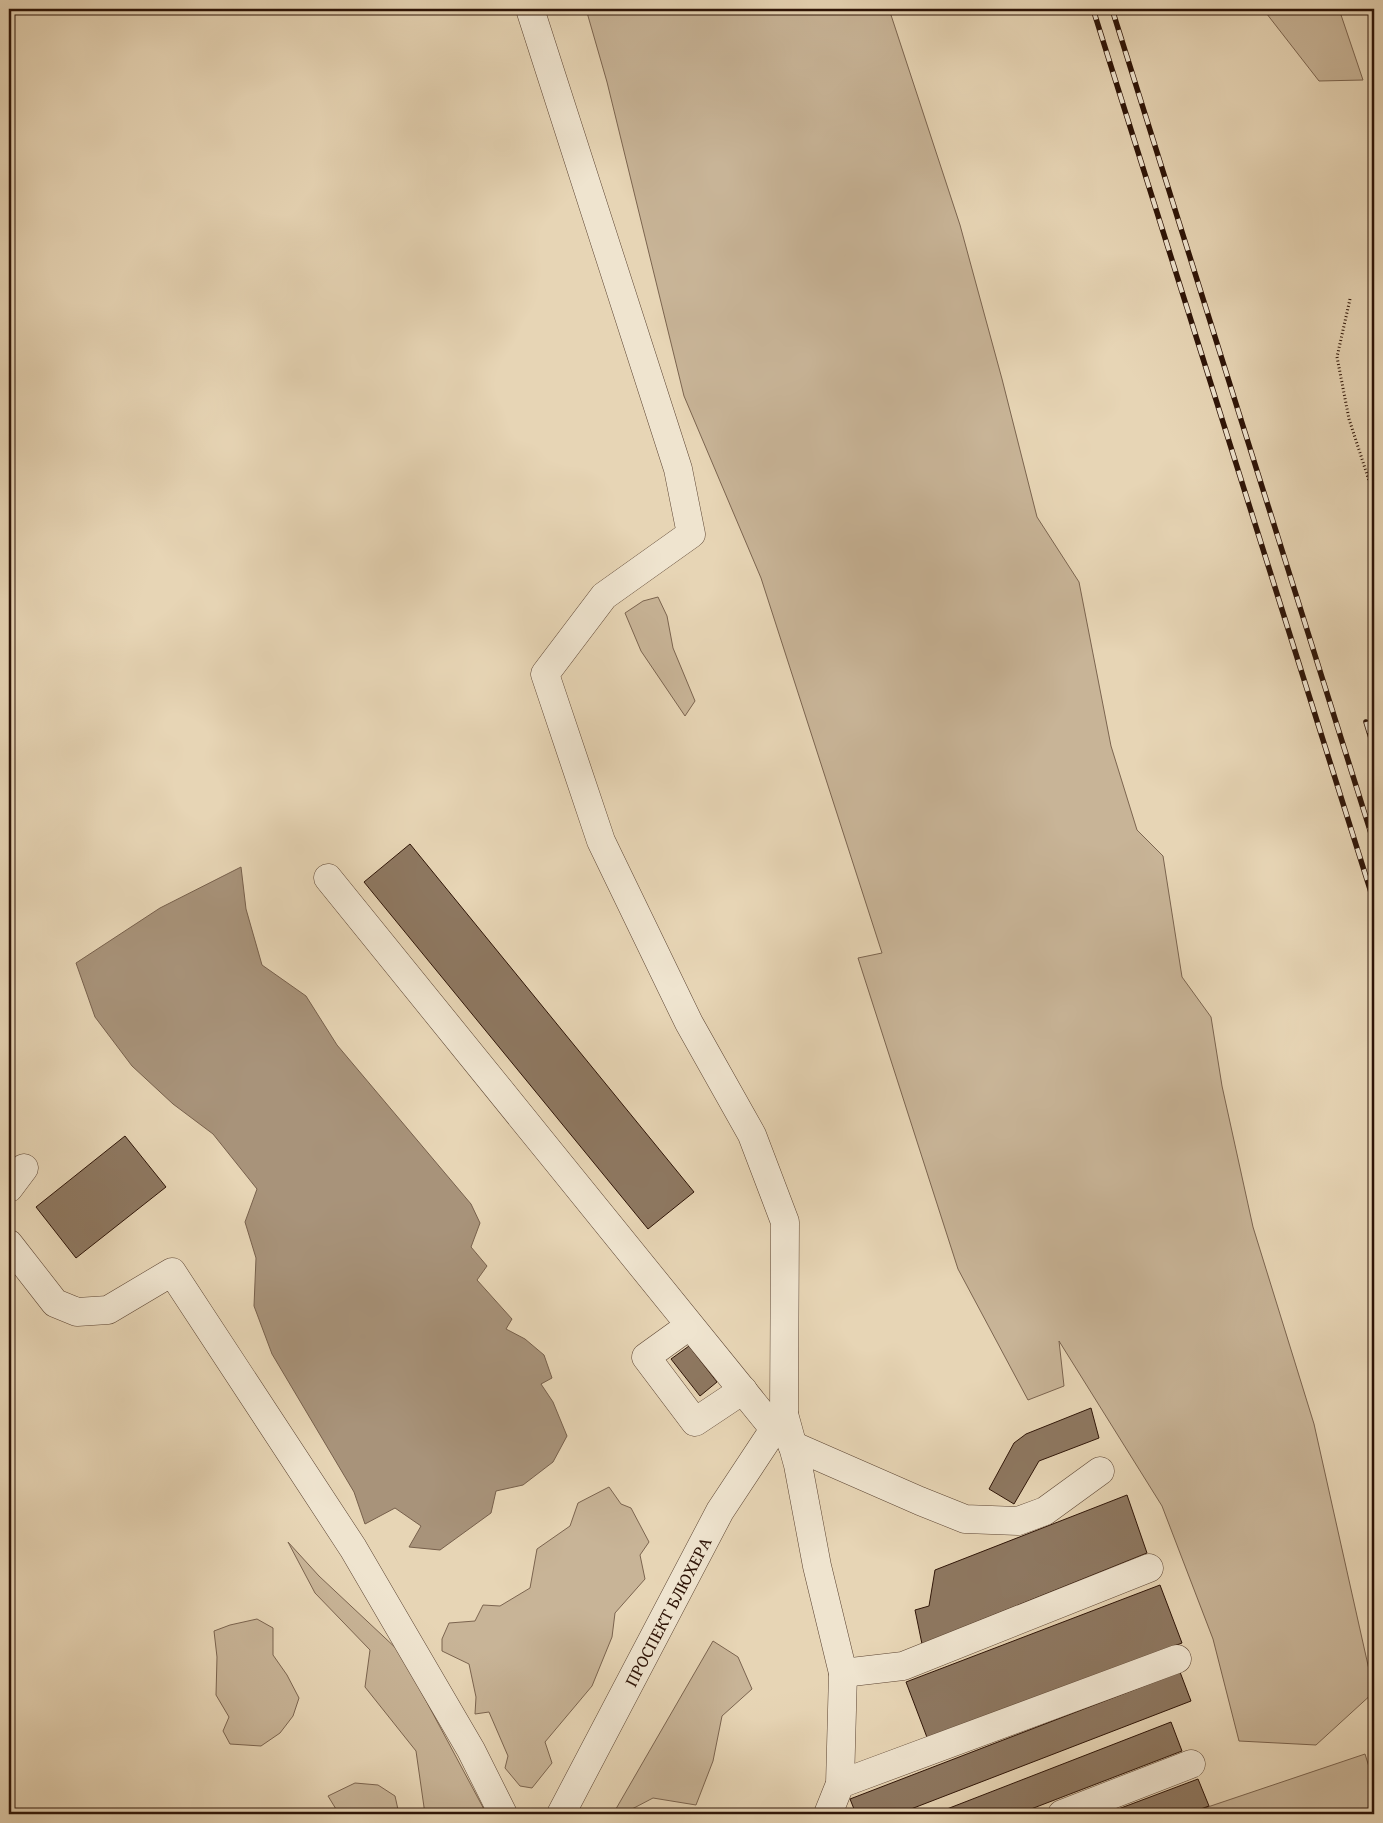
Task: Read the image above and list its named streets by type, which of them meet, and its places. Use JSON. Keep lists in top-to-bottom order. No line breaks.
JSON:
{"streets":{"street":["ПРОСПЕКТ БЛЮХЕРА"]}}
